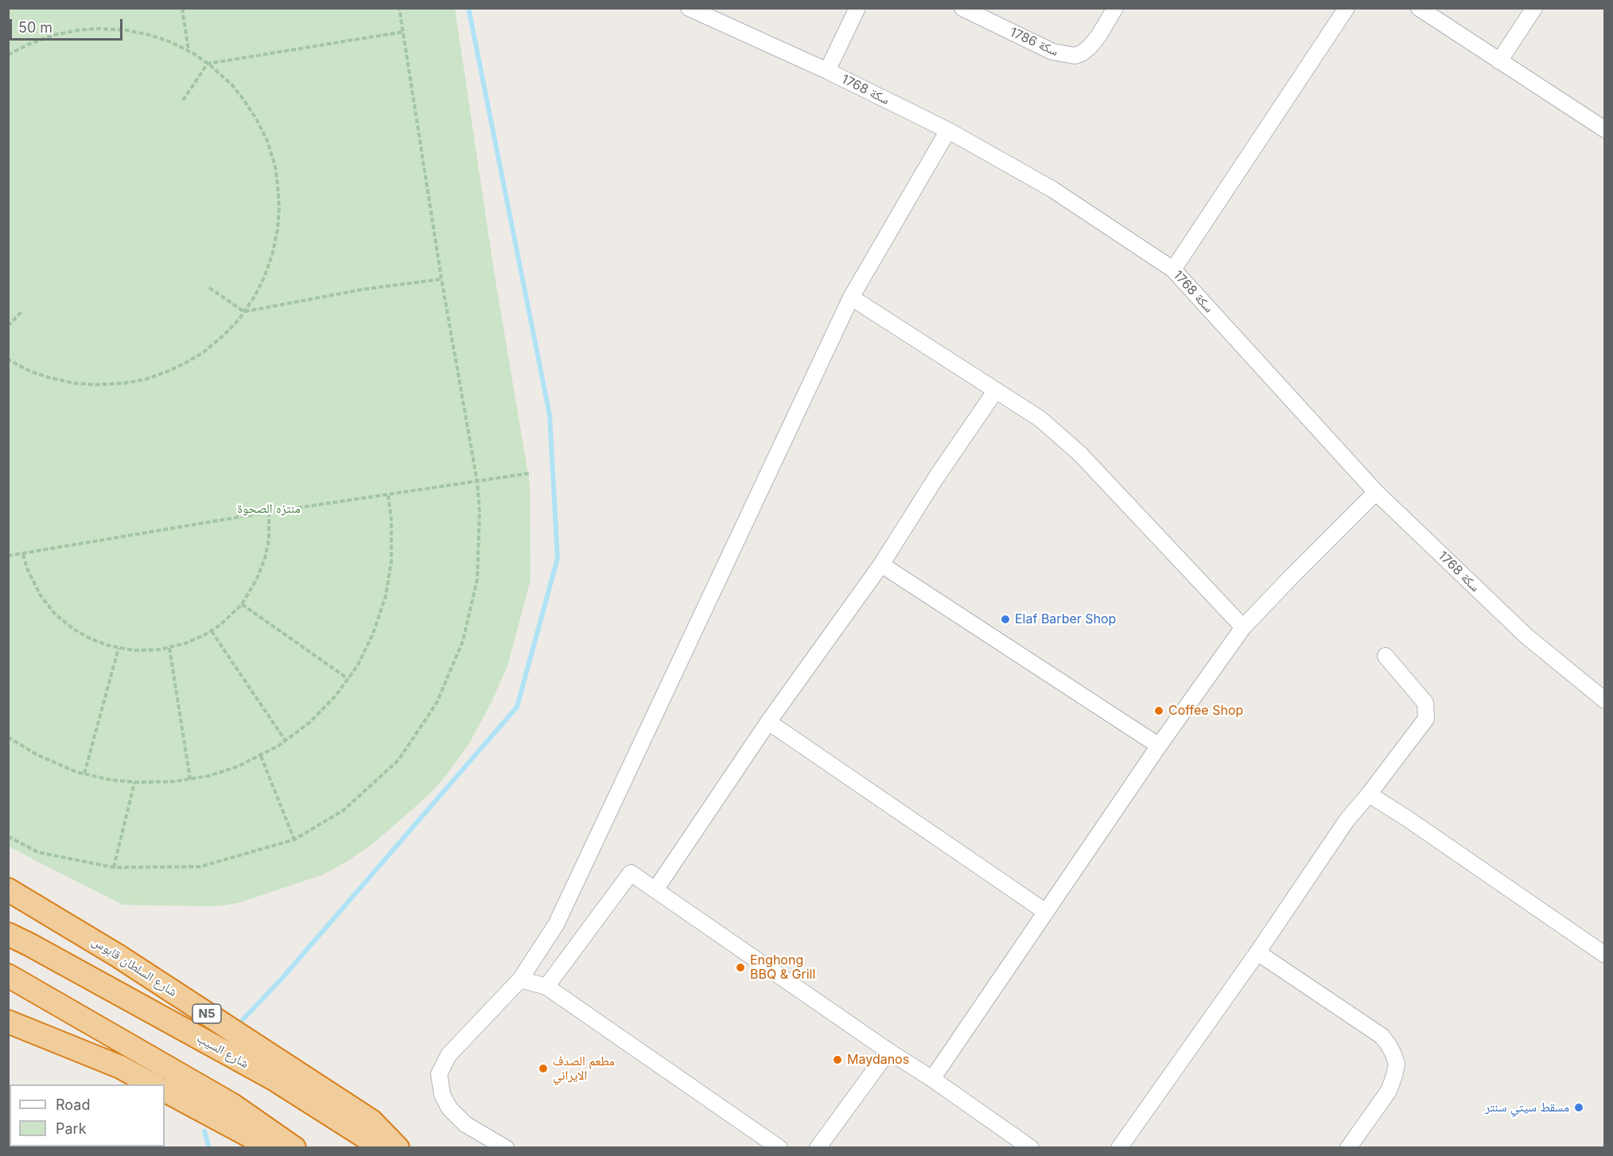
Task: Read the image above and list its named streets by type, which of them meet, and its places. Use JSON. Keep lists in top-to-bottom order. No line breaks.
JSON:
{"streets":{"highway":["شارع السلطان قابوس","N5","شارع السيب"],"street":["سكة 1786","سكة 1768"]},"parks":["منتزه الصحوة"],"places":["Elaf Barber Shop","Coffee Shop","Enghong BBQ & Grill","Maydanos","مطعم الصدف الايراني","مسقط سيتي سنتر"],"legend":["Road","Park"],"scale_bar":"50 m"}
